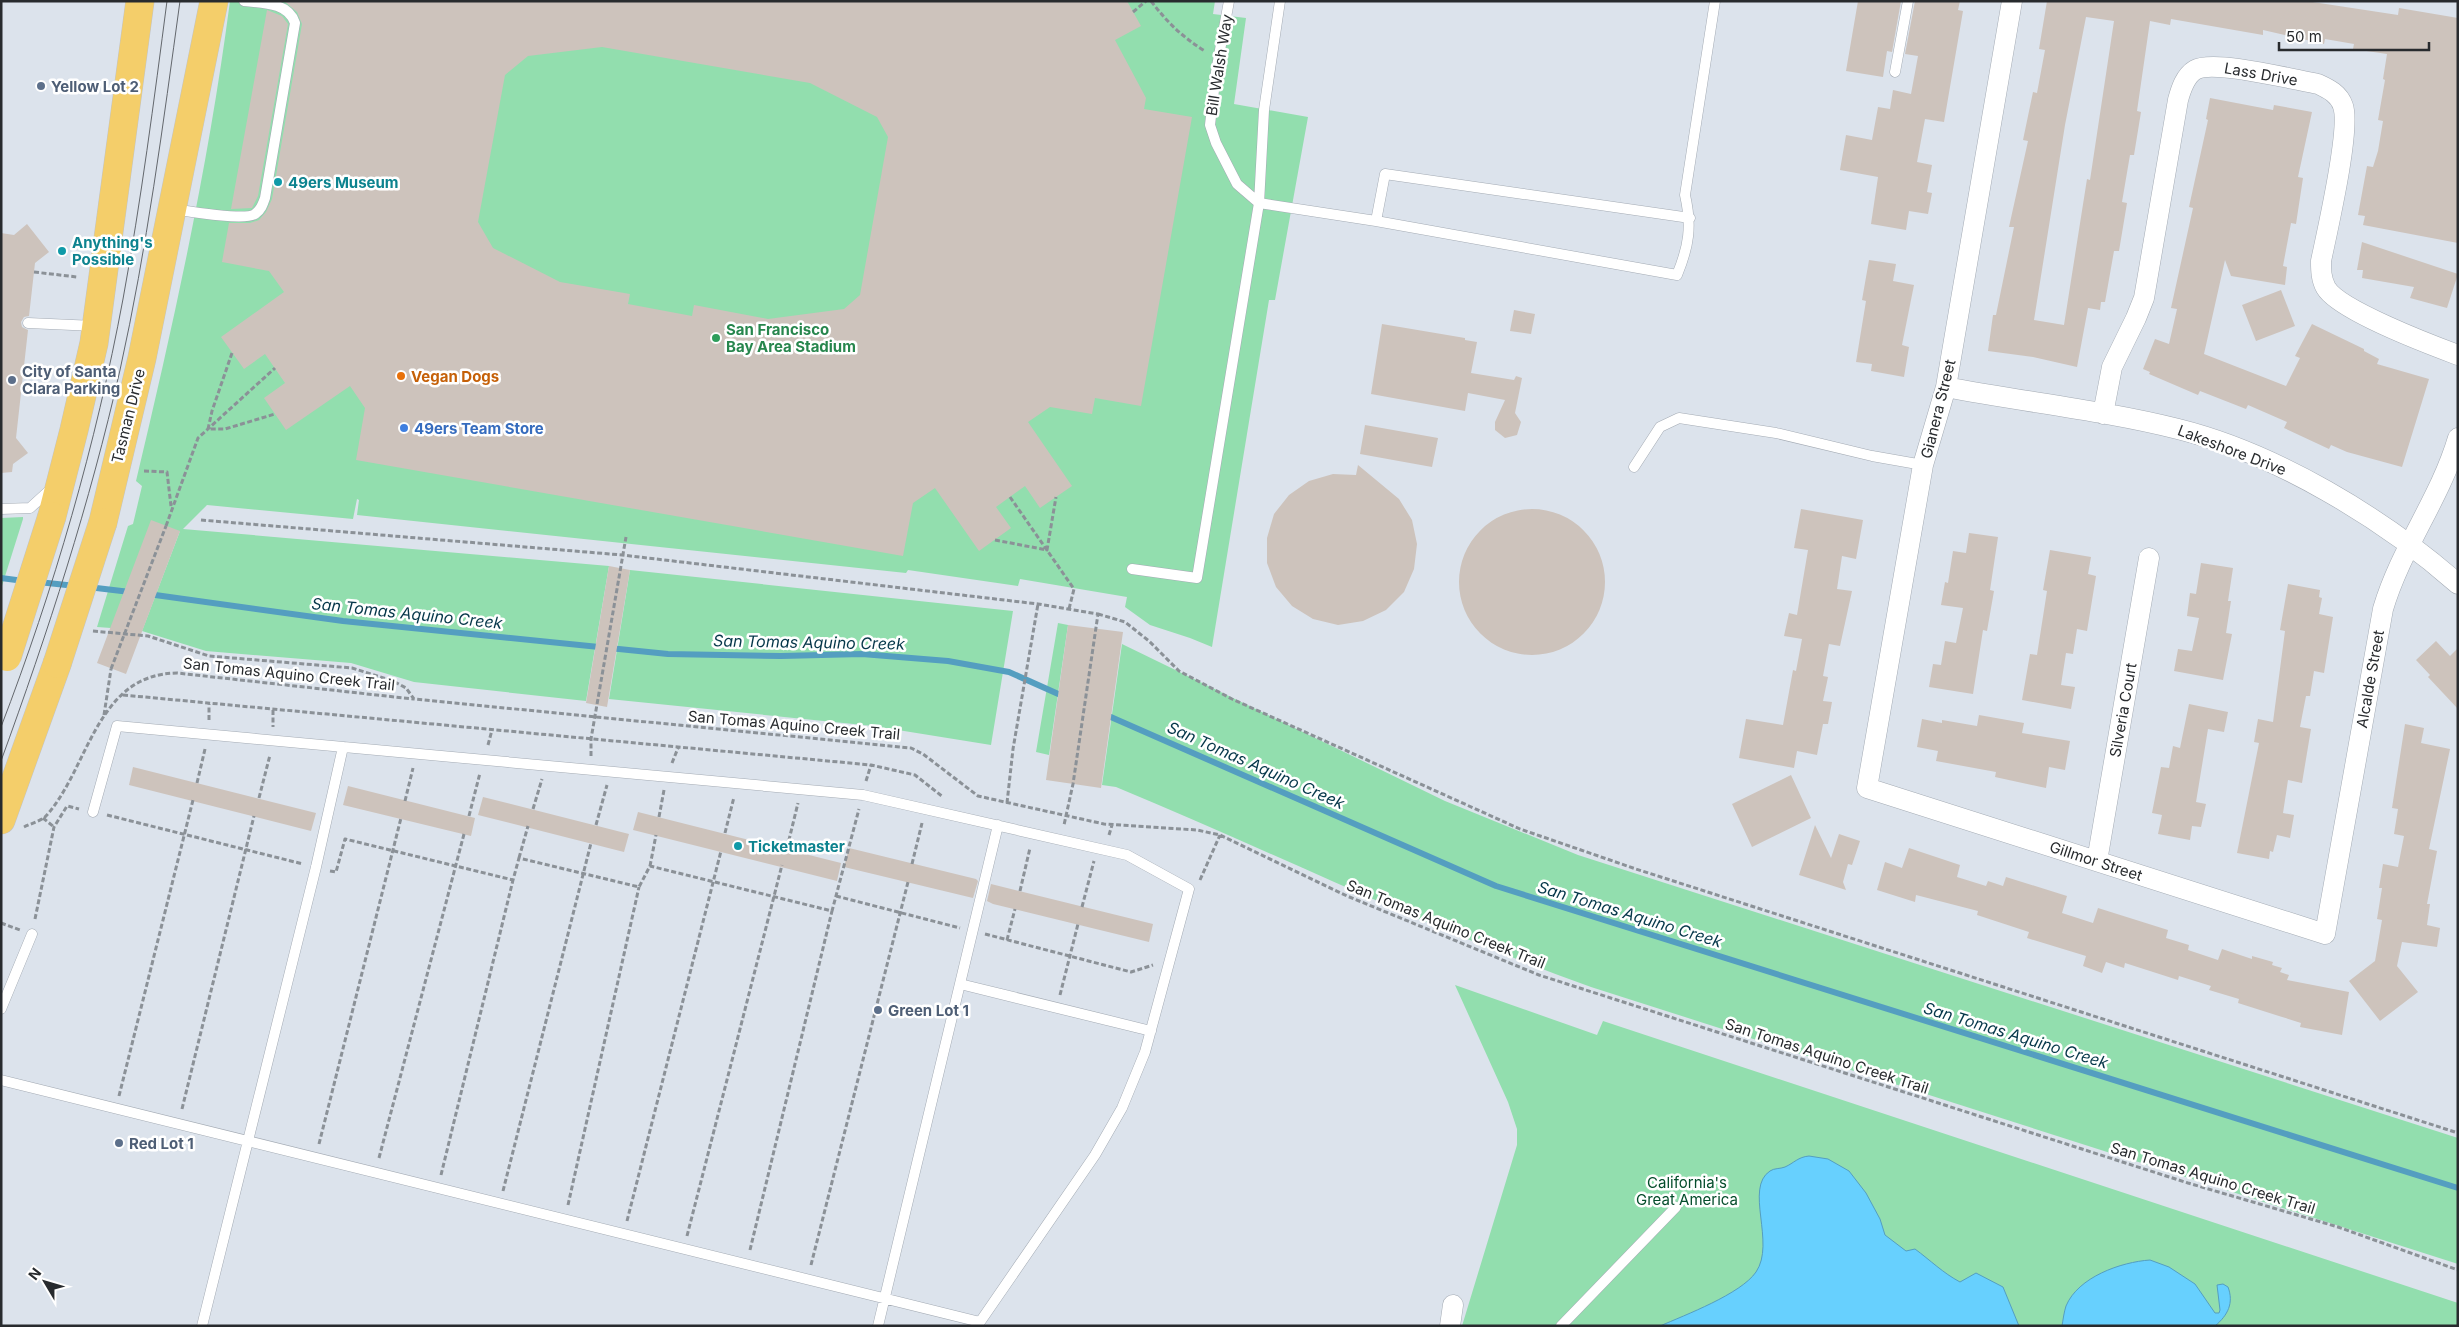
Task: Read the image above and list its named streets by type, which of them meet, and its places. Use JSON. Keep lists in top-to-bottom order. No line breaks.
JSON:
{"streets":{"main road":["Tasman Drive"],"street":["Lass Drive","Gianera Street","Lakeshore Drive","Alcalde Street","Silveria Court","Gillmor Street"],"lane":["Bill Walsh Way"],"path":["San Tomas Aquino Creek Trail"]},"crossings":[["Lass Drive","Lakeshore Drive"],["Gianera Street","Lakeshore Drive"],["Gianera Street","Gillmor Street"],["Lakeshore Drive","Alcalde Street"],["Alcalde Street","Gillmor Street"],["Silveria Court","Gillmor Street"]],"water":["San Tomas Aquino Creek"],"parks":["California's Great America"],"places":["Yellow Lot 2","49ers Museum","Anything's Possible","San Francisco Bay Area Stadium","Vegan Dogs","City of Santa Clara Parking","49ers Team Store","Ticketmaster","Green Lot 1","Red Lot 1"],"scale_bar":"50 m","north":"top left"}
